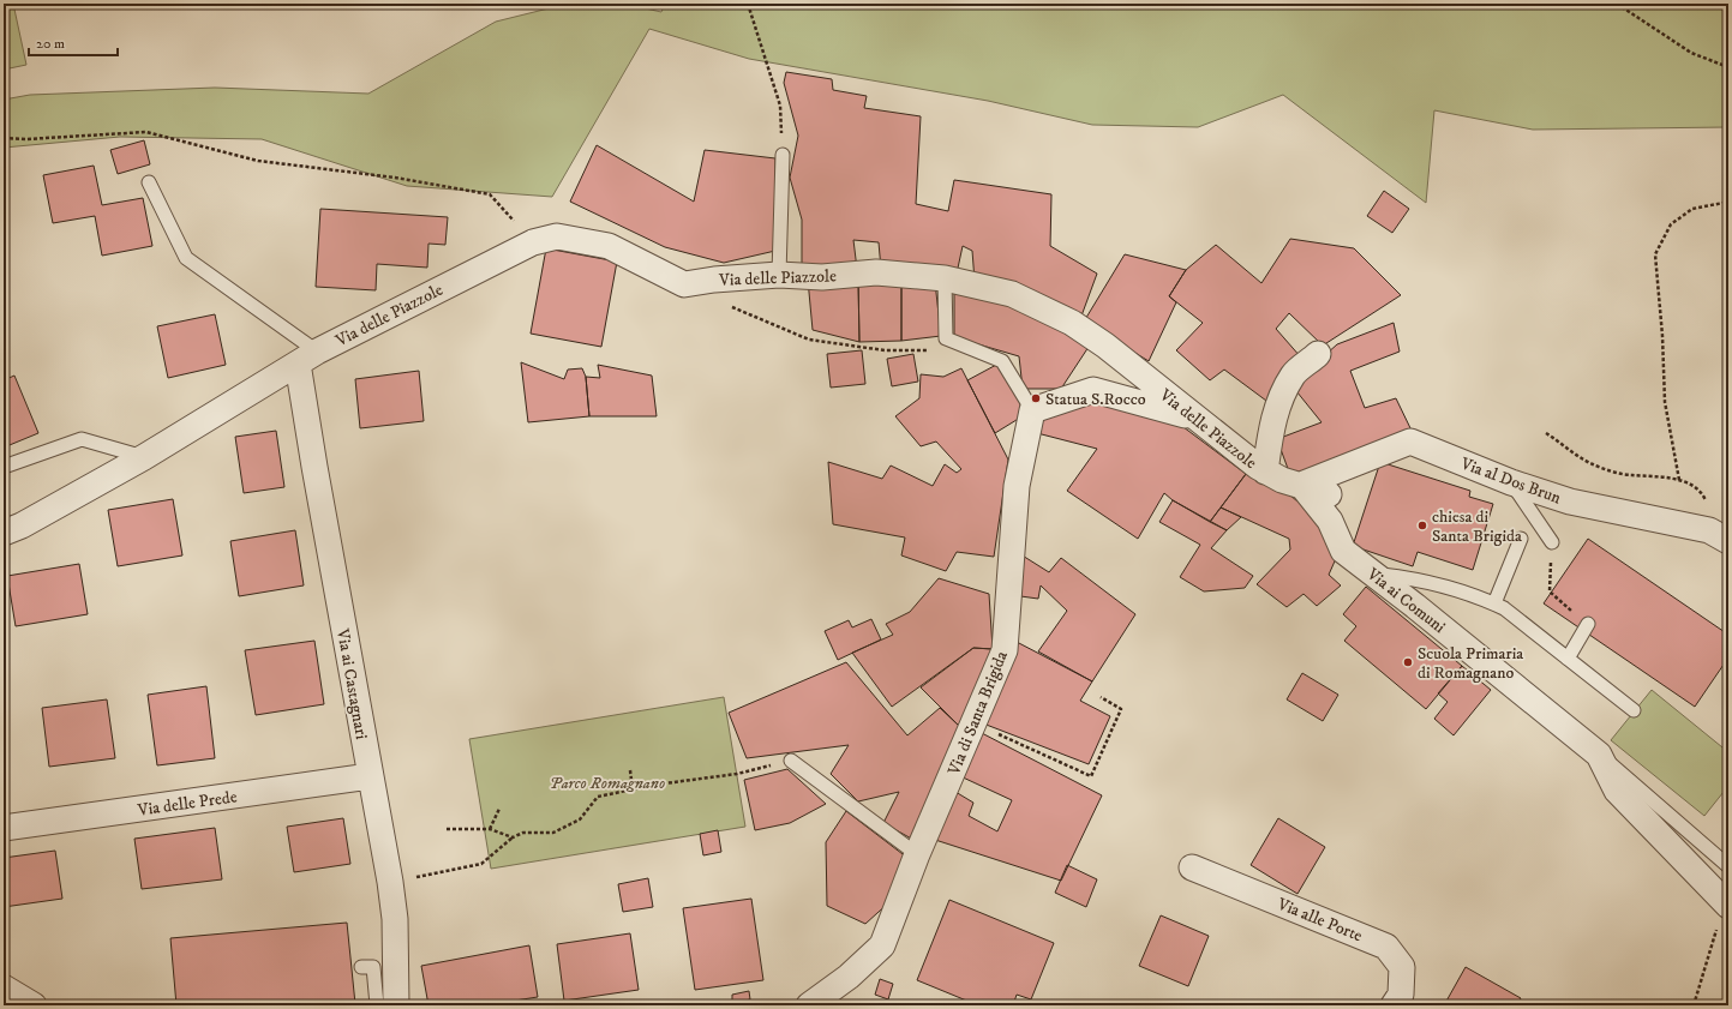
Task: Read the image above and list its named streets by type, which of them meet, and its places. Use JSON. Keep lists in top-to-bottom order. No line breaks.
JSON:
{"streets":{"street":["Via delle Piazzole","Via al Dos Brun","Via ai Comuni","Via ai Castagnari","Via di Santa Brigida","Via delle Prede","Via alle Porte"]},"crossings":[["Via delle Piazzole","Via al Dos Brun"],["Via delle Piazzole","Via ai Comuni"],["Via delle Piazzole","Via ai Castagnari"],["Via al Dos Brun","Via ai Comuni"],["Via ai Castagnari","Via delle Prede"]],"parks":["Parco Romagnano"],"places":["Statua S.Rocco","chiesa di Santa Brigida","Scuola Primaria di Romagnano"],"scale_bar":"20 m"}
